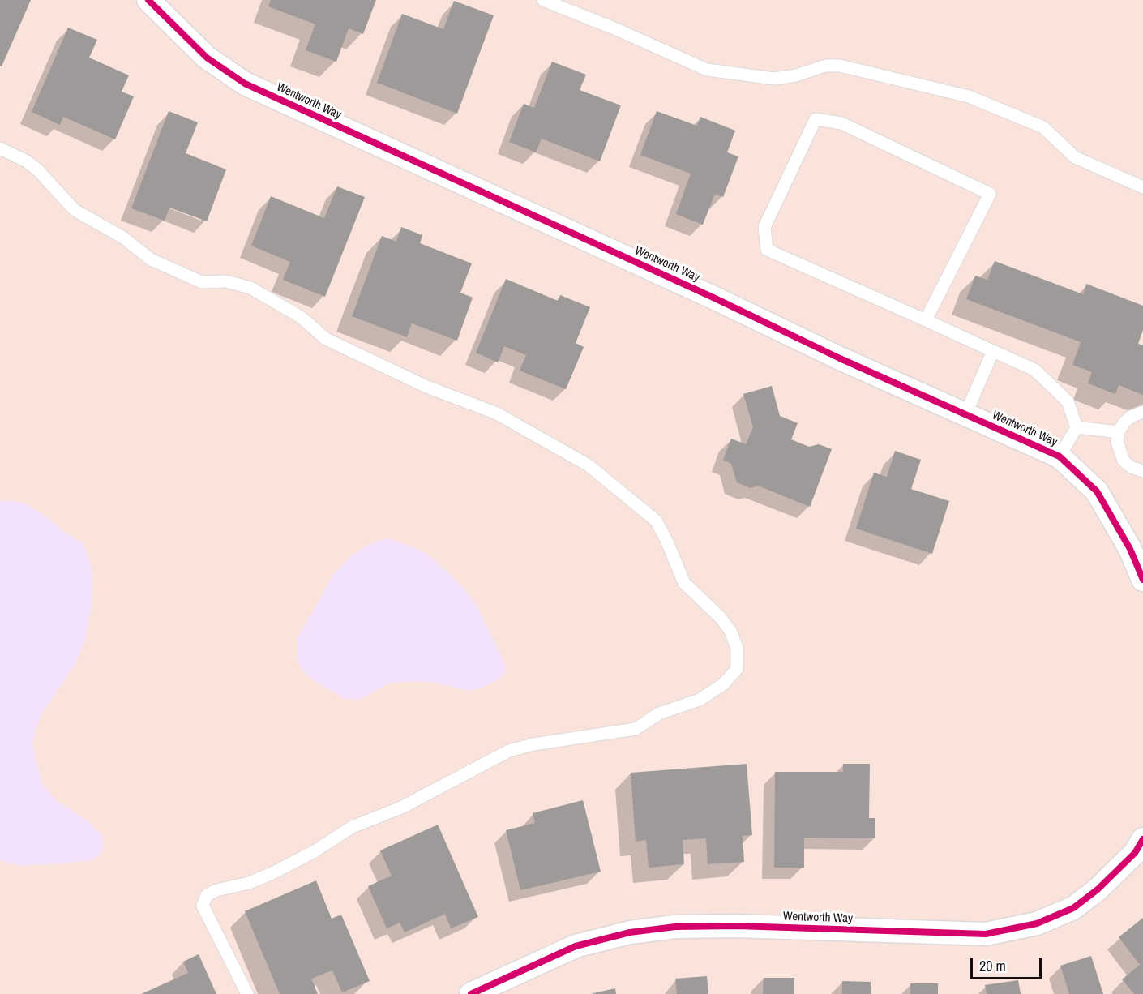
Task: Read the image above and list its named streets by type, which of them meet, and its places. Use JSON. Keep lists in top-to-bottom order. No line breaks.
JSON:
{"streets":{"street":["Wentworth Way"]},"scale_bar":"20 m"}
